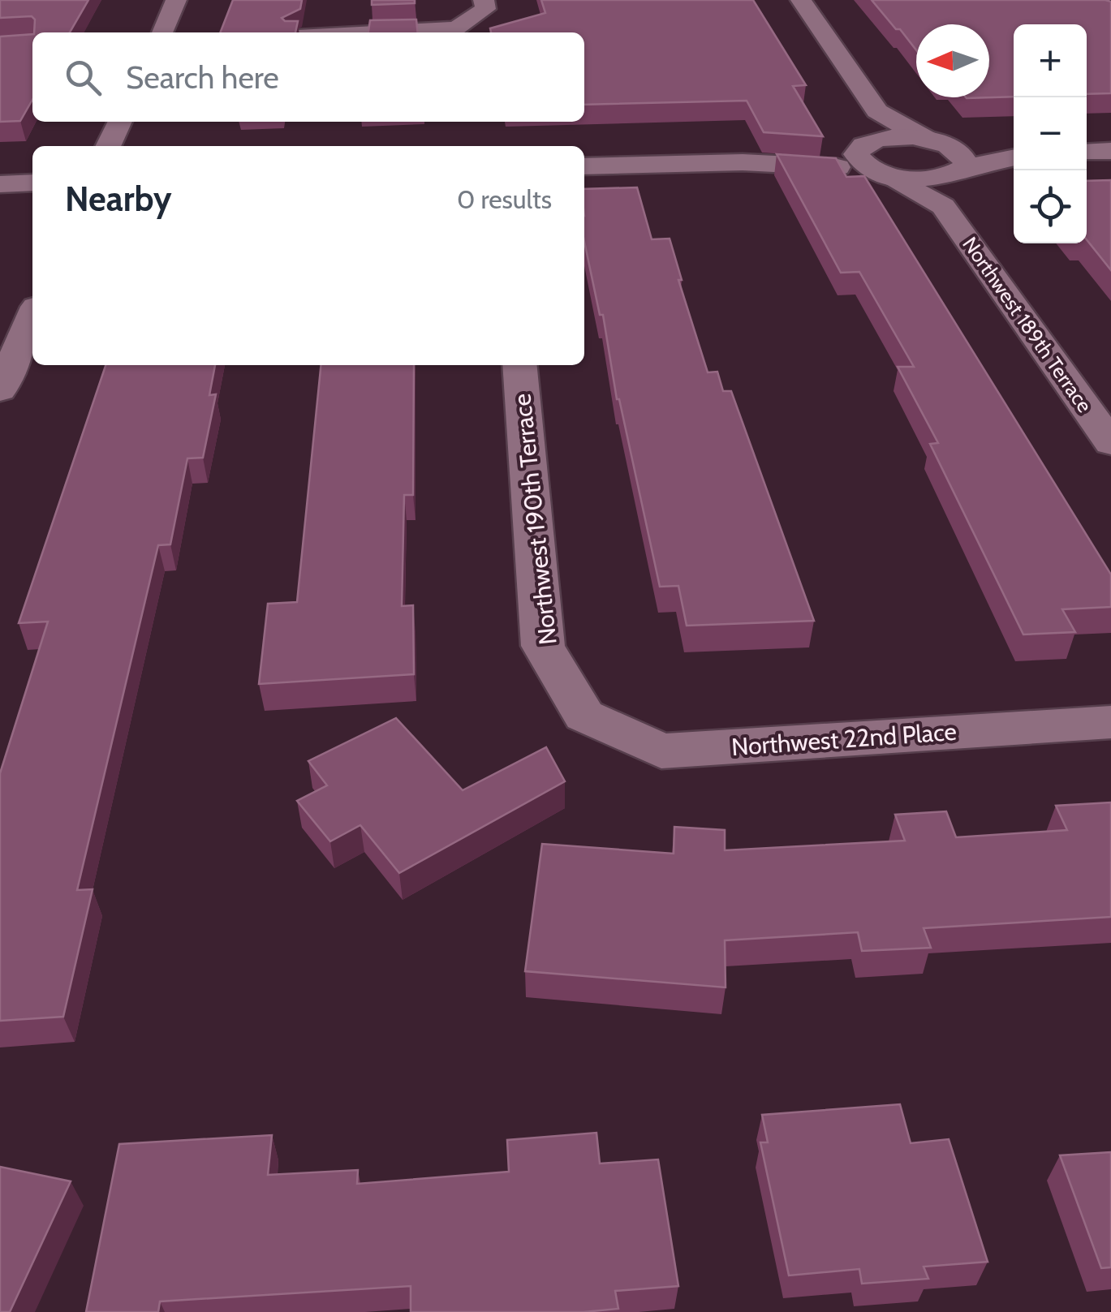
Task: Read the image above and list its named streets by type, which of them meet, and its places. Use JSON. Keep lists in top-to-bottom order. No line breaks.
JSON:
{"streets":{"street":["Northwest 189th Terrace","Northwest 190th Terrace","Northwest 22nd Place"]},"crossings":[["Northwest 190th Terrace","Northwest 22nd Place"]],"north":"left","page":{"map_buttons":["+","−"],"search":"Search here","heading":["Nearby","0 results"]}}
